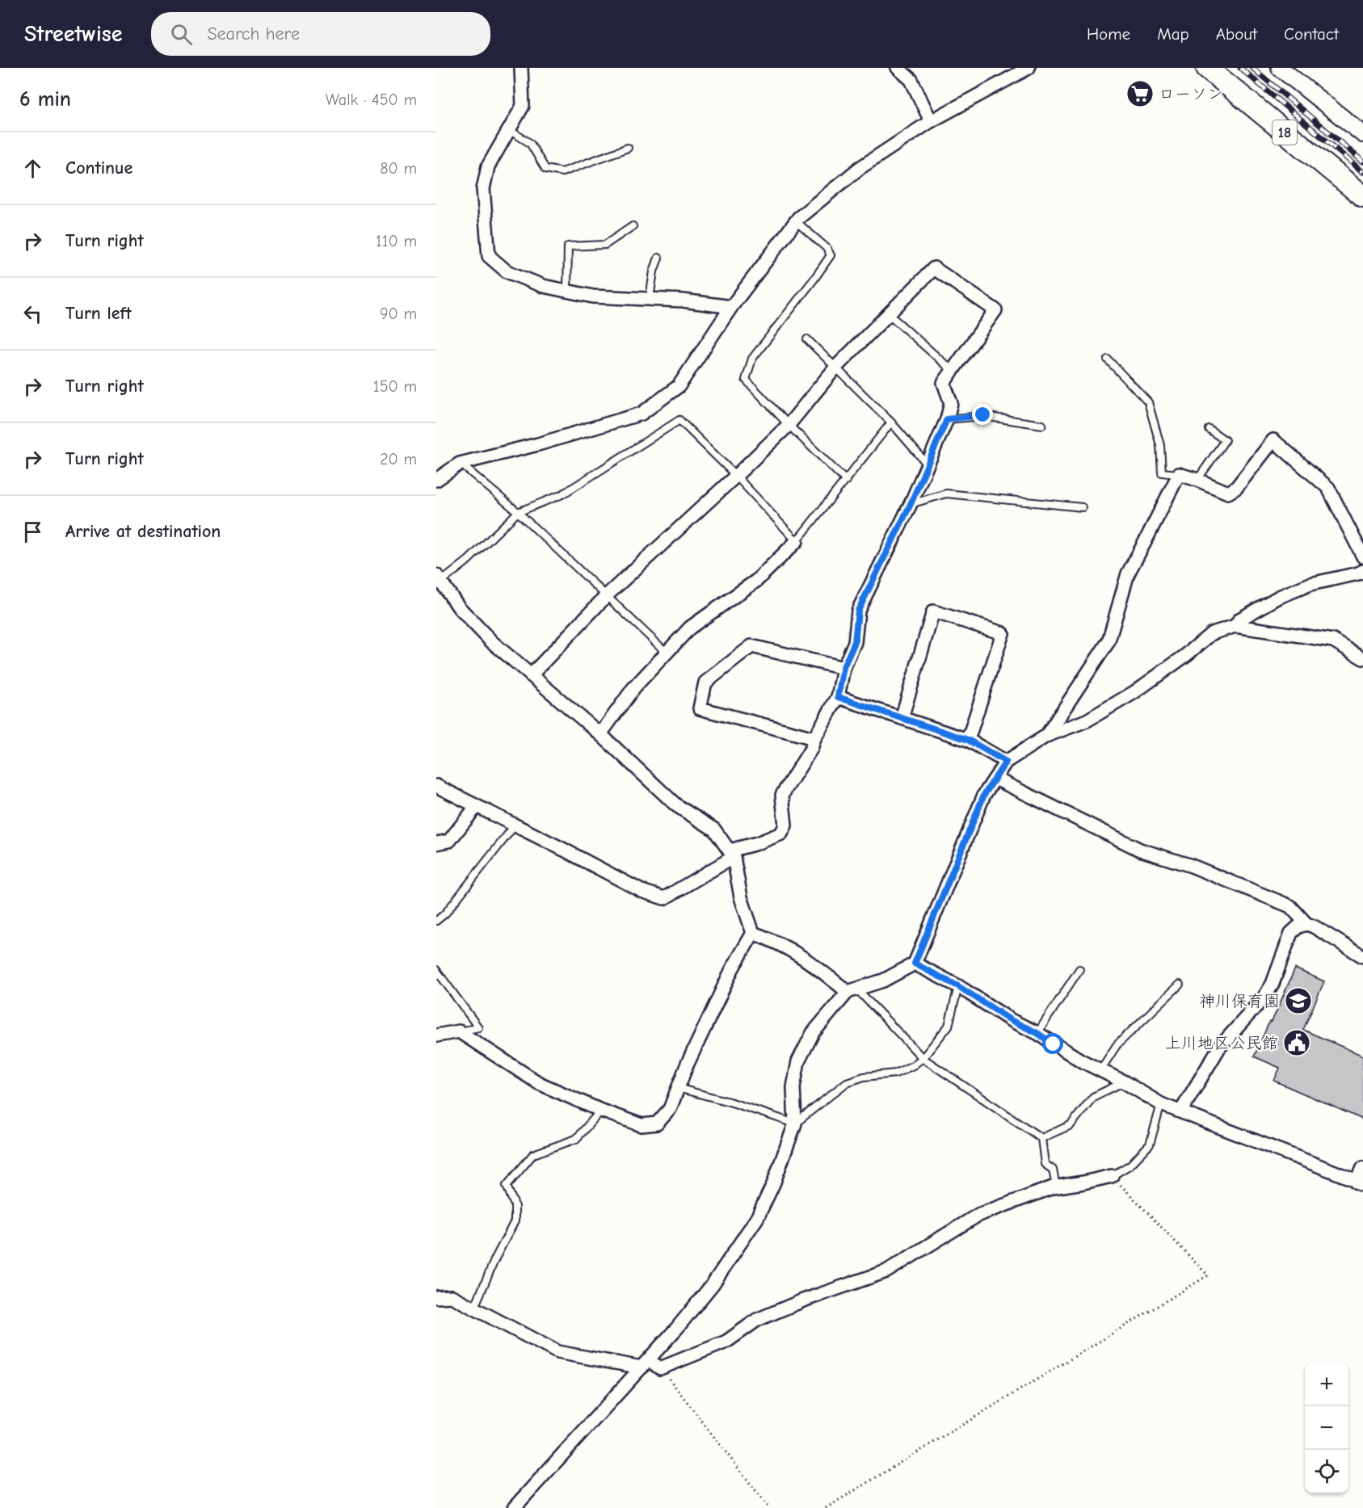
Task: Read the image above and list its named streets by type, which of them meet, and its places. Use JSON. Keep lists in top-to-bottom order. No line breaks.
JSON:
{"streets":{"highway":["18"]},"places":{"supermarket":["ローソン"],"school or university":["神川保育園"],"public building":["上川地区公民館"]},"page":{"header":"Streetwise","search":"Search here","nav":["Home","Map","About","Contact"],"heading":["6 min","Walk · 450 m"],"list":[["Continue","80 m"],["Turn right","110 m"],["Turn left","90 m"],["Turn right","150 m"],["Turn right","20 m"],"Arrive at destination"],"map_buttons":["+","−"]}}
